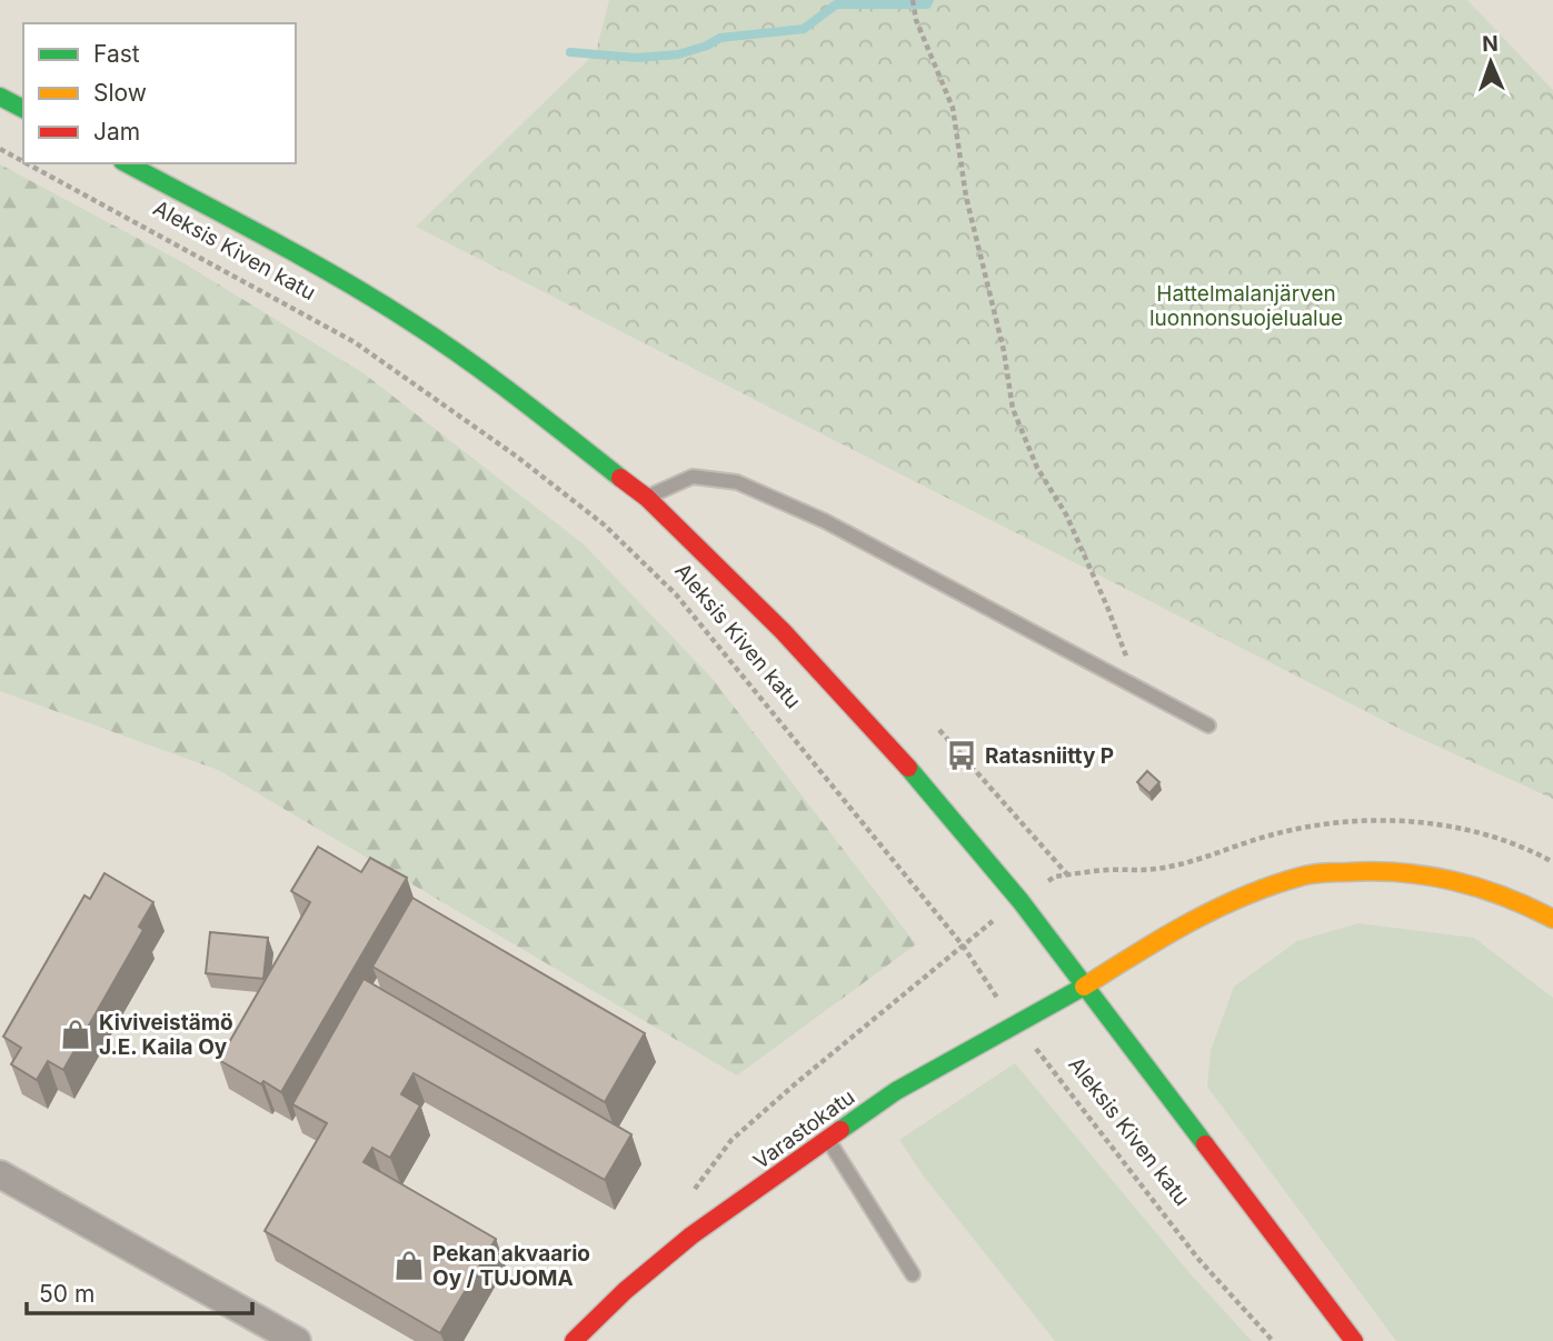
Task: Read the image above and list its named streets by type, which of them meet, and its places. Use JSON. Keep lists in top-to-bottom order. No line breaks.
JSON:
{"streets":{"main road":["Aleksis Kiven katu","Varastokatu"]},"crossings":[["Aleksis Kiven katu","Varastokatu"]],"parks":["Hattelmalanjärven luonnonsuojelualue"],"places":{"bus stop":["Ratasniitty P"],"shop":["Kiviveistämö J.E. Kaila Oy","Pekan akvaario Oy / TUJOMA"]},"legend":["Fast","Slow","Jam"],"scale_bar":"50 m","north":"top"}
